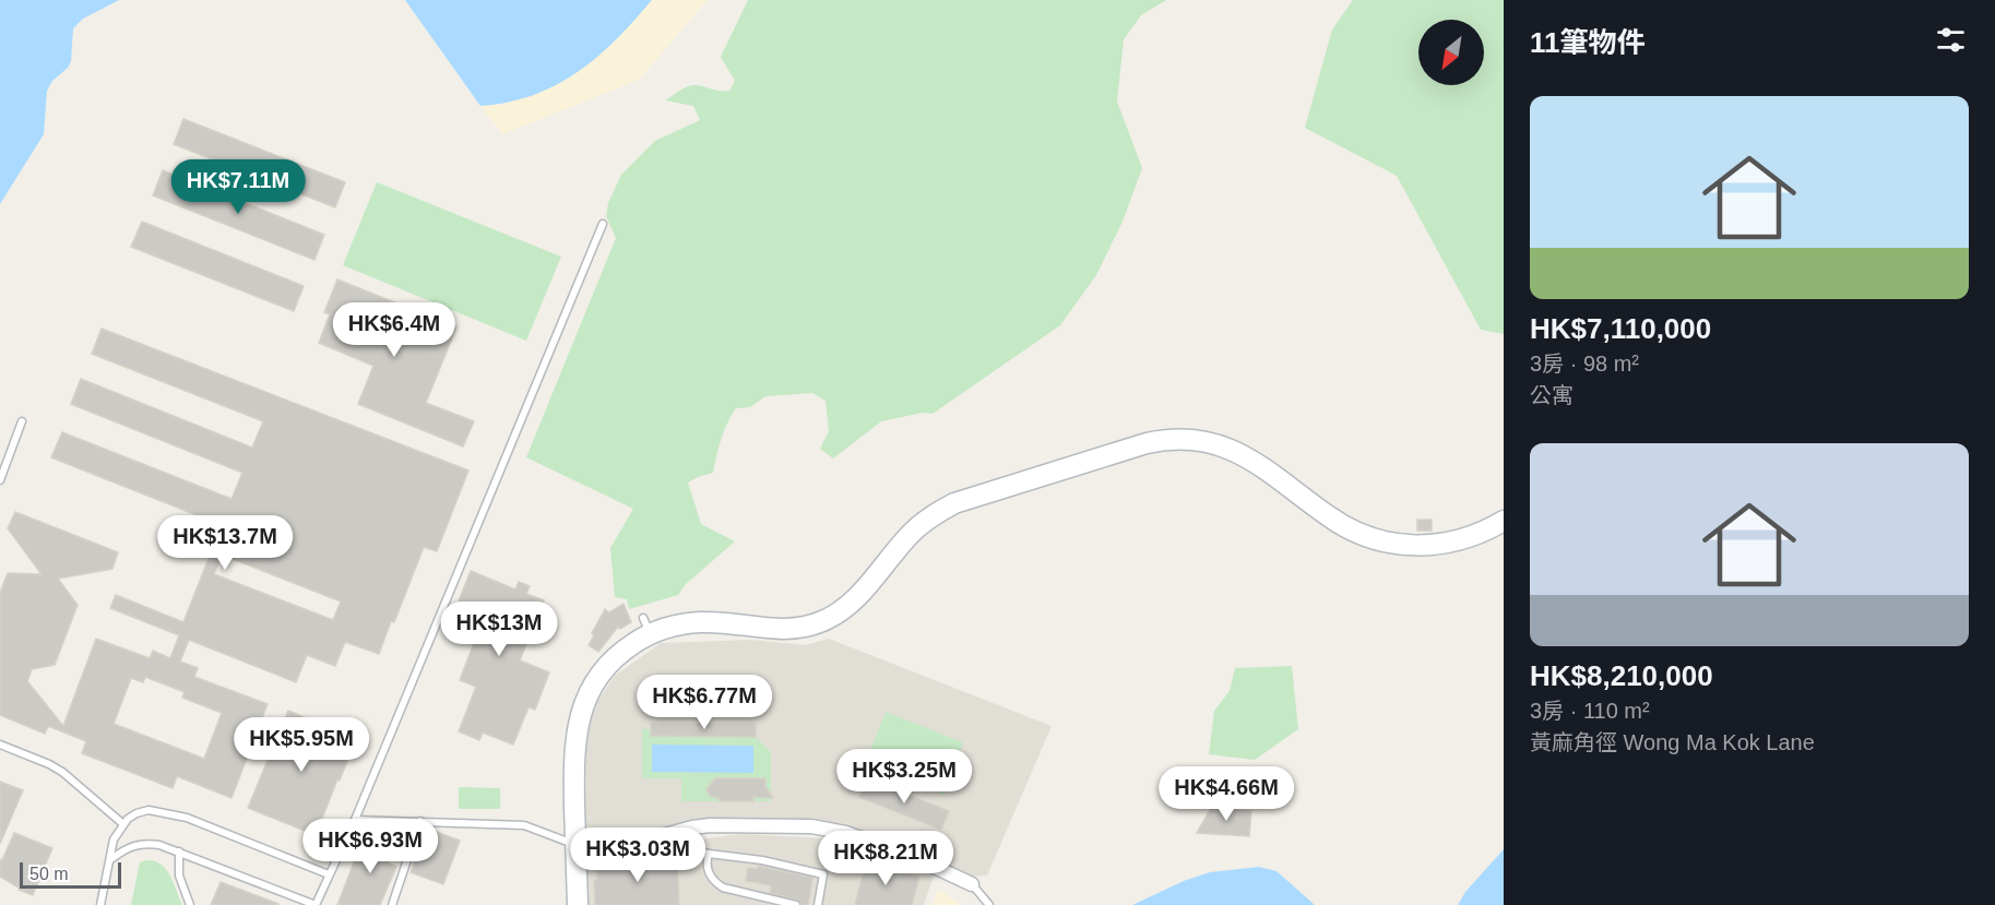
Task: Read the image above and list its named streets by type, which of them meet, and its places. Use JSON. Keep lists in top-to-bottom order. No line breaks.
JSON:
{"scale_bar":"50 m","north":"bottom left","page":{"heading":"11筆物件","list":[{"name":"HK$7,110,000","note":"3房 · 98 m² · 公寓"},{"name":"HK$8,210,000","note":"3房 · 110 m² · 黃麻角徑 Wong Ma Kok Lane"}],"price":["HK$7.11M","HK$6.4M","HK$13.7M","HK$13M","HK$6.77M","HK$5.95M","HK$3.25M","HK$4.66M","HK$6.93M","HK$3.03M","HK$8.21M"],"scale":"50 m"}}
